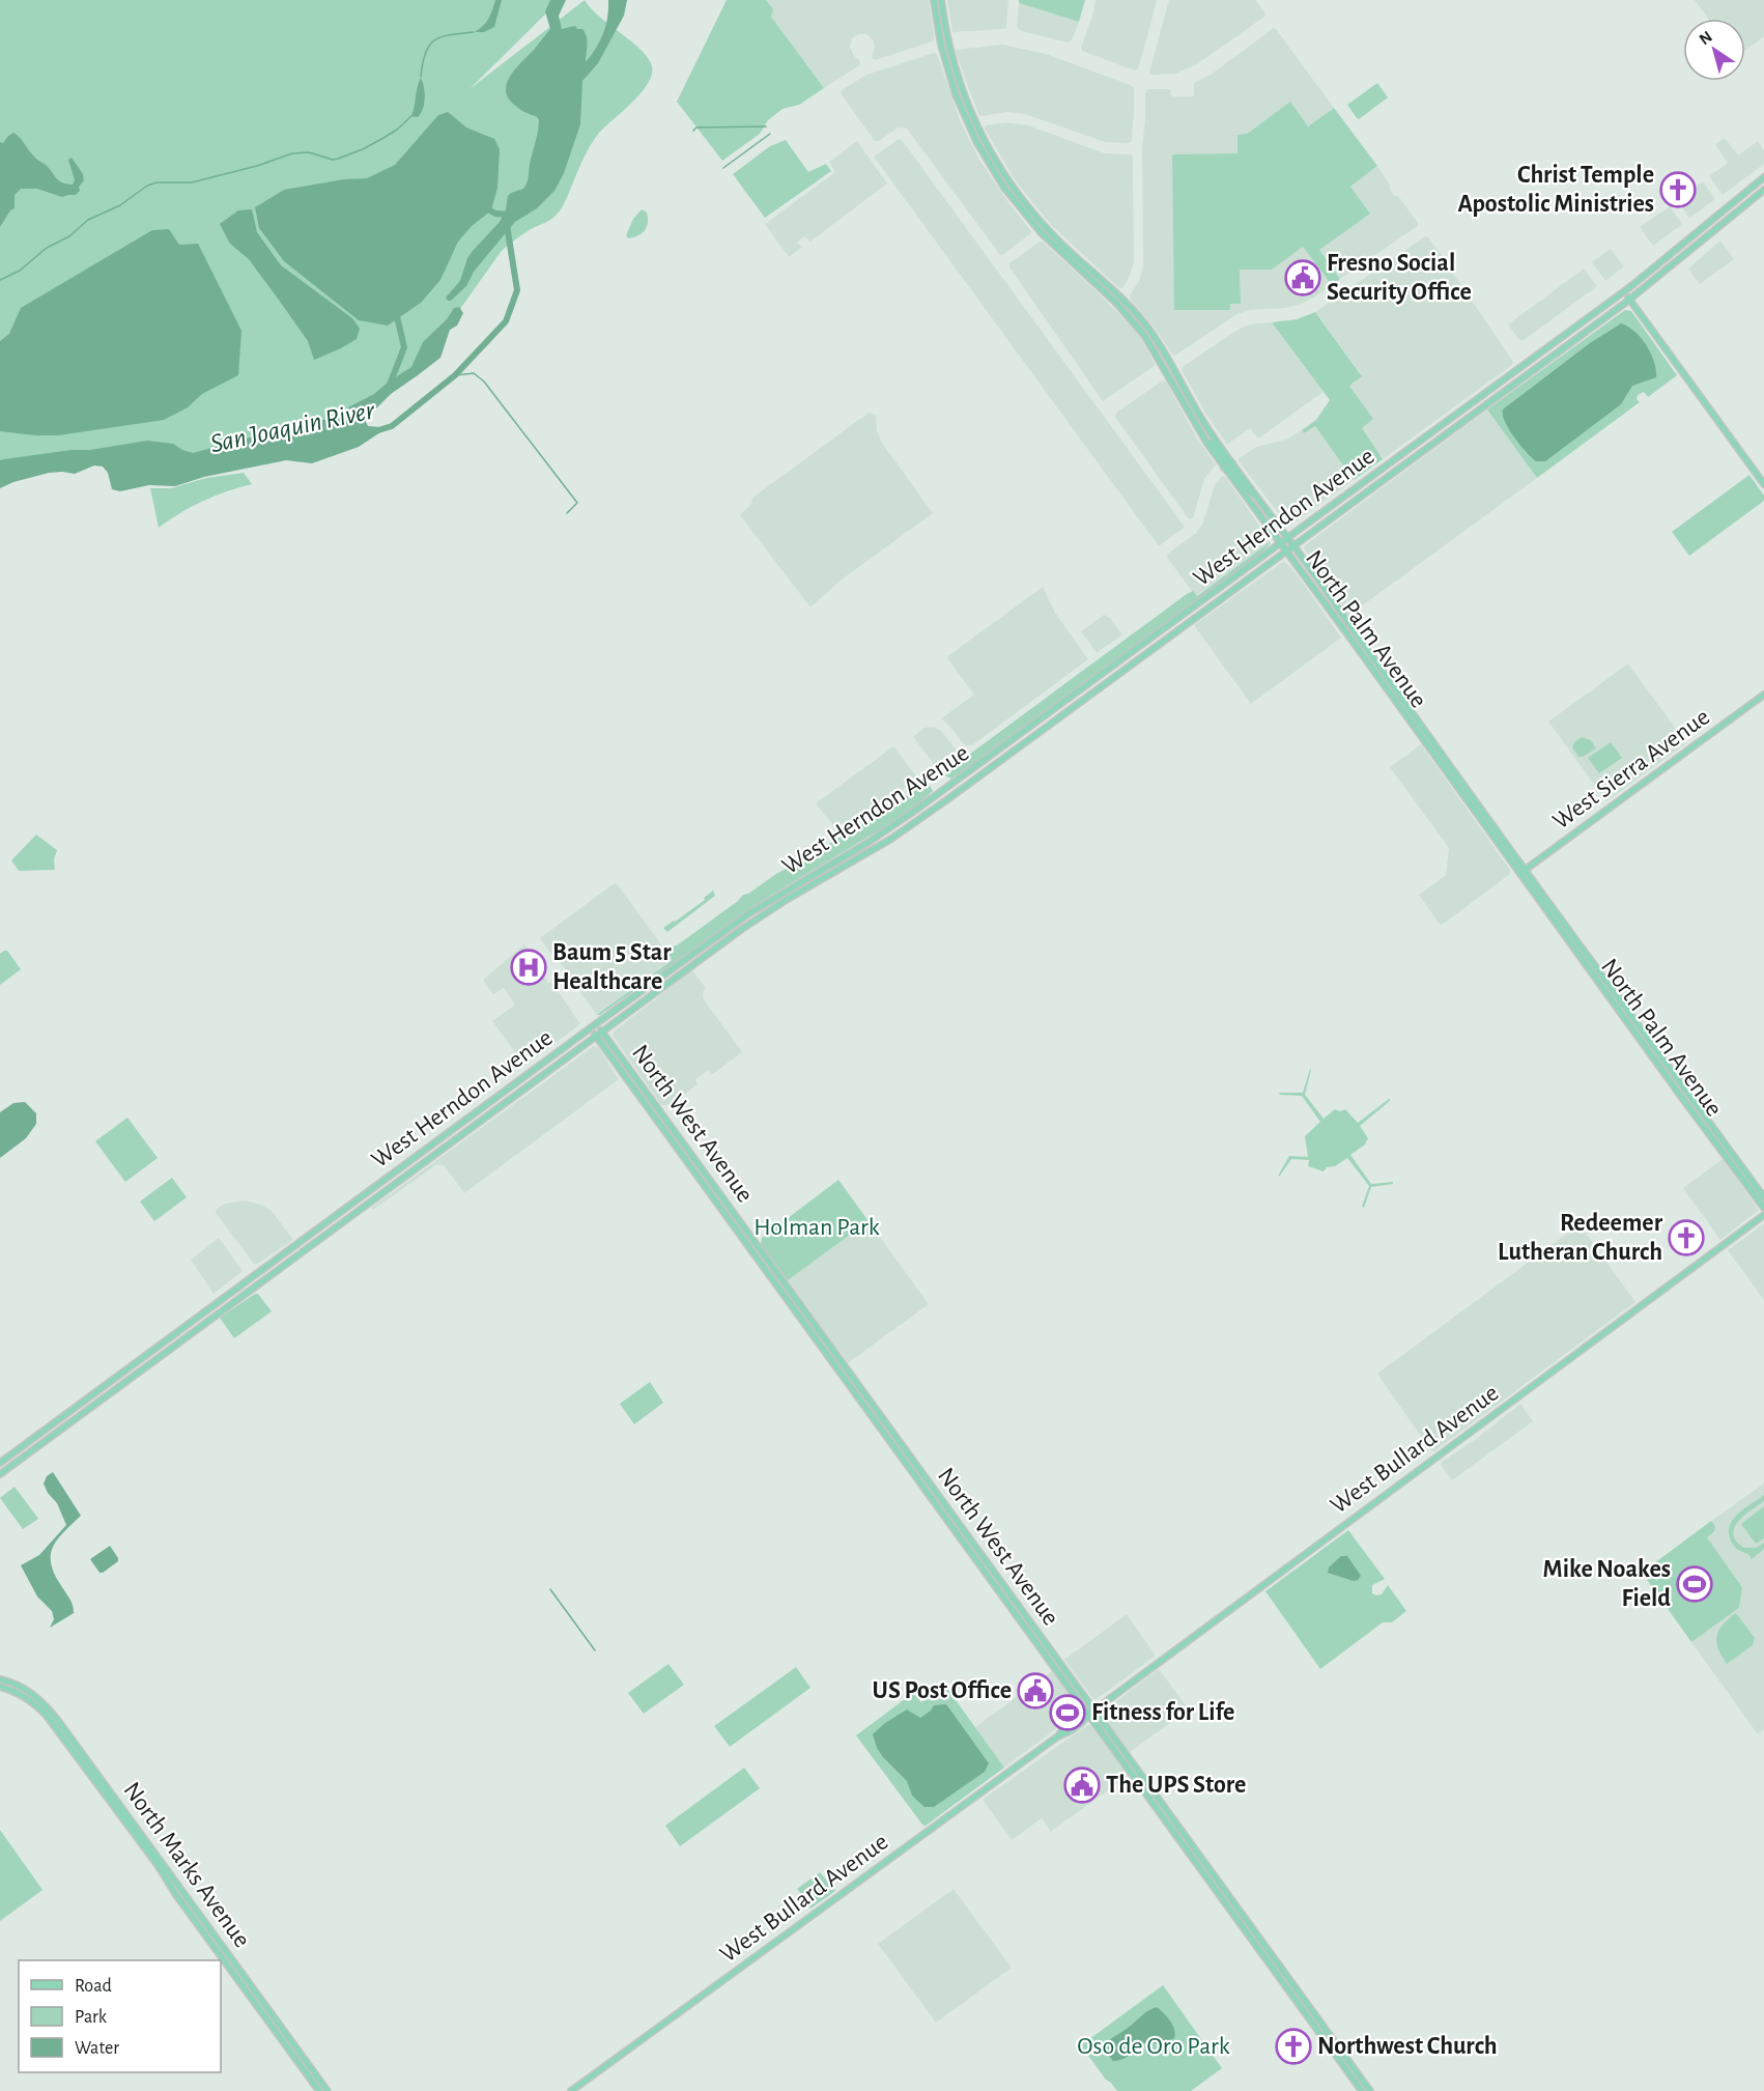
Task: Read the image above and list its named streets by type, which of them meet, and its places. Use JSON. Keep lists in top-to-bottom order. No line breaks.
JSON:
{"streets":{"main road":["West Herndon Avenue","North Palm Avenue","West Sierra Avenue","North West Avenue","West Bullard Avenue","North Marks Avenue"]},"crossings":[["West Herndon Avenue","North Palm Avenue"],["West Herndon Avenue","North West Avenue"],["North Palm Avenue","West Sierra Avenue"],["North West Avenue","West Bullard Avenue"]],"water":["San Joaquin River"],"parks":["Holman Park","Oso de Oro Park"],"places":{"church":["Christ Temple Apostolic Ministries","Redeemer Lutheran Church","Northwest Church"],"public building":["Fresno Social Security Office","US Post Office","The UPS Store"],"hospital":["Baum 5 Star Healthcare"],"sports":["Mike Noakes Field","Fitness for Life"]},"legend":["Road","Park","Water"],"north":"top left"}
